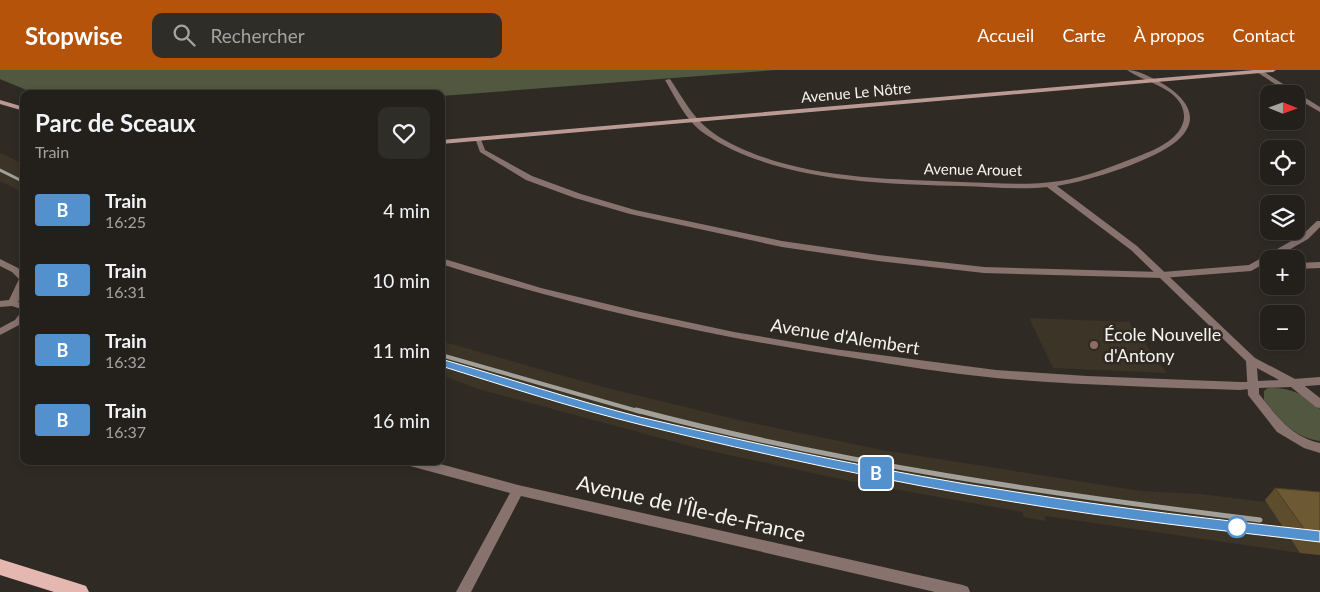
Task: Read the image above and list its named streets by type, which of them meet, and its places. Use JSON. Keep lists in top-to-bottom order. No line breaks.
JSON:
{"streets":{"main road":["Avenue Le Nôtre"],"street":["Avenue Arouet","Avenue d'Alembert","Avenue de l'Île-de-France"]},"crossings":[["Avenue Le Nôtre","Avenue Arouet"]],"places":["École Nouvelle d'Antony"],"north":"right","page":{"header":"Stopwise","search":"Rechercher","nav":["Accueil","Carte","À propos","Contact"],"on_map":"B","map_buttons":["+","−"],"heading":["Parc de Sceaux","Train"],"list":[{"mark":"B","name":"Train","note":"16:25","value":"4 min"},{"mark":"B","name":"Train","note":"16:31","value":"10 min"},{"mark":"B","name":"Train","note":"16:32","value":"11 min"},{"mark":"B","name":"Train","note":"16:37","value":"16 min"}]}}
